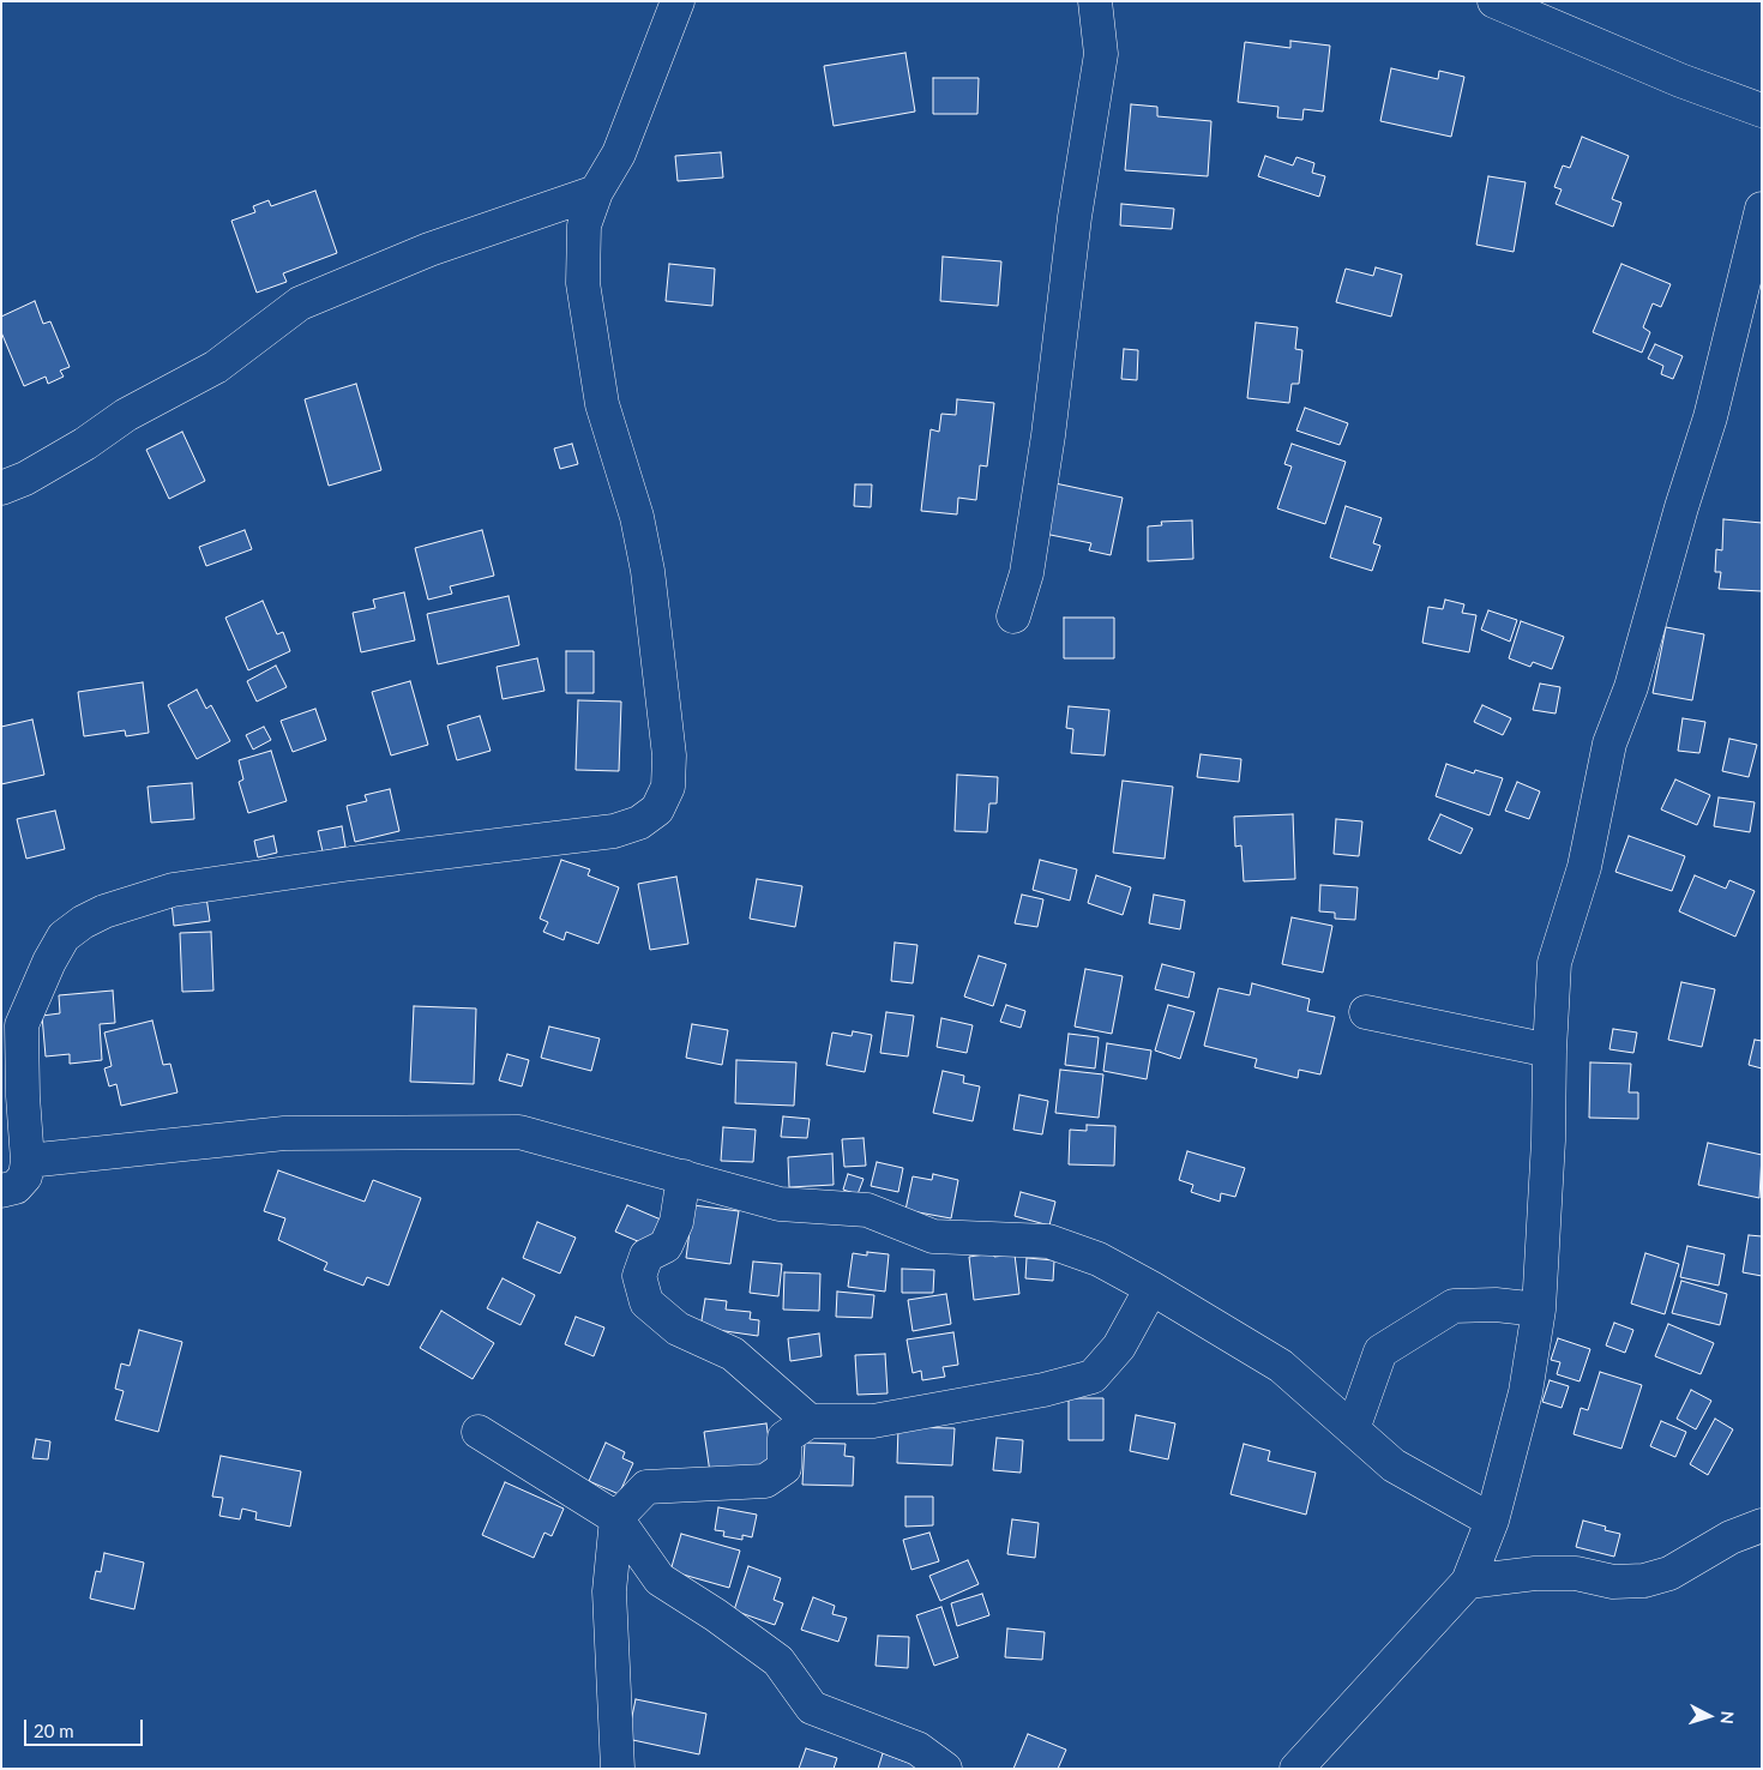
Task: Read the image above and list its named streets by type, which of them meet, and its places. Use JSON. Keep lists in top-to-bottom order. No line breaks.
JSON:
{"scale_bar":"20 m","north":"right"}
